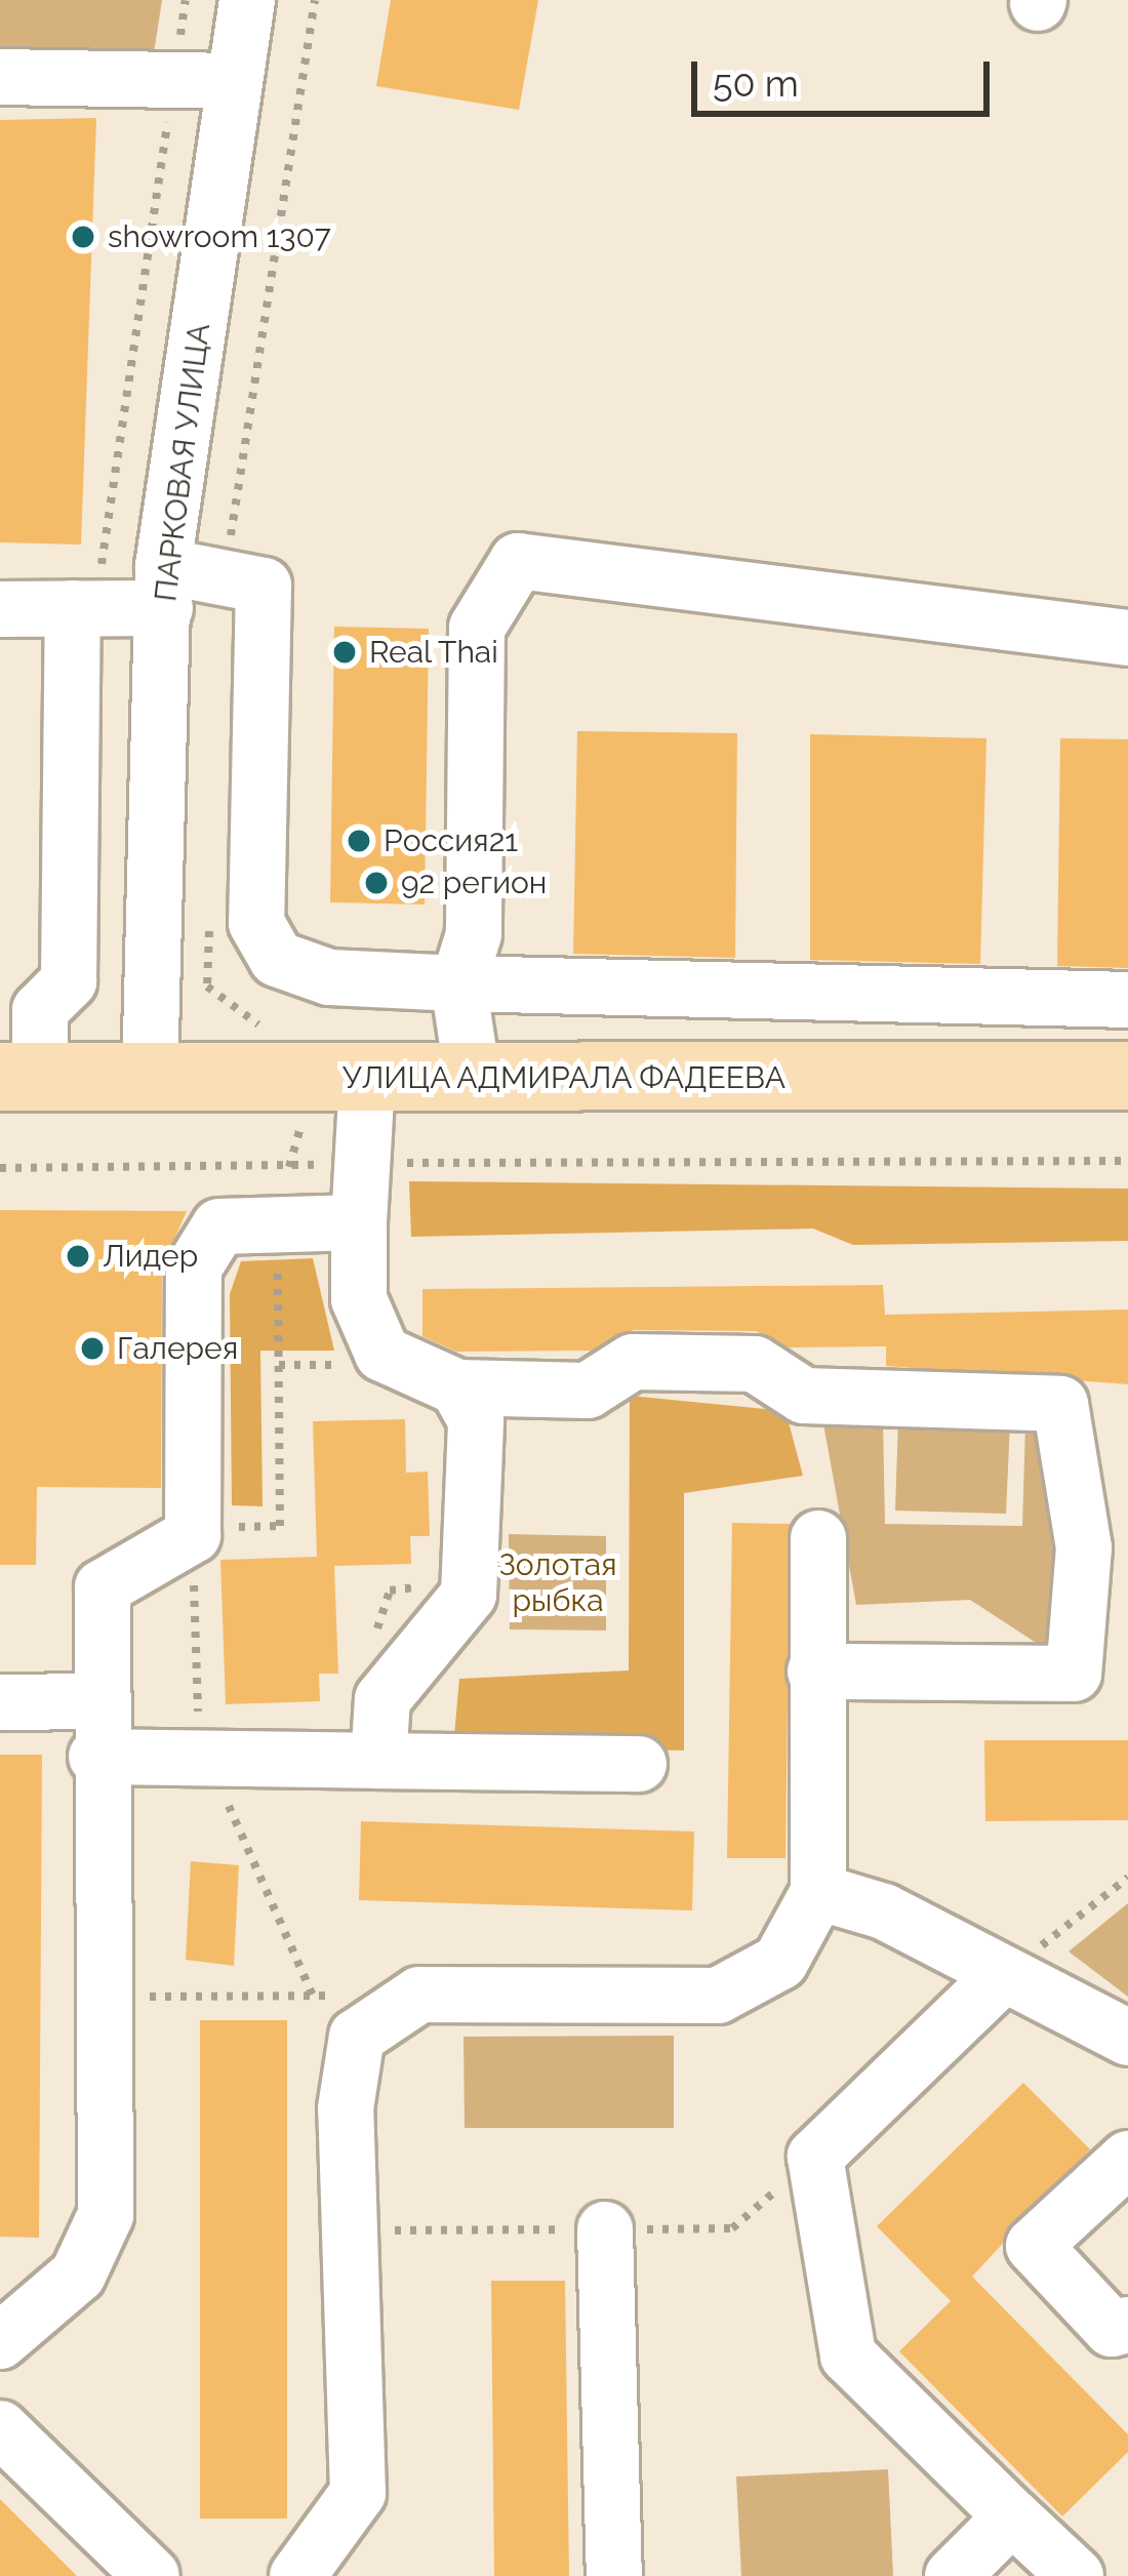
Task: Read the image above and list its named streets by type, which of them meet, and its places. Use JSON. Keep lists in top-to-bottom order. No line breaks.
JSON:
{"streets":{"main road":["УЛИЦА АДМИРАЛА ФАДЕЕВА"],"street":["ПАРКОВАЯ УЛИЦА"]},"crossings":[["ПАРКОВАЯ УЛИЦА","УЛИЦА АДМИРАЛА ФАДЕЕВА"]],"parks":["Золотая рыбка"],"places":["showroom 1307","Real Thai","Россия21","92 регион","Лидер","Галерея"],"scale_bar":"50 m"}
